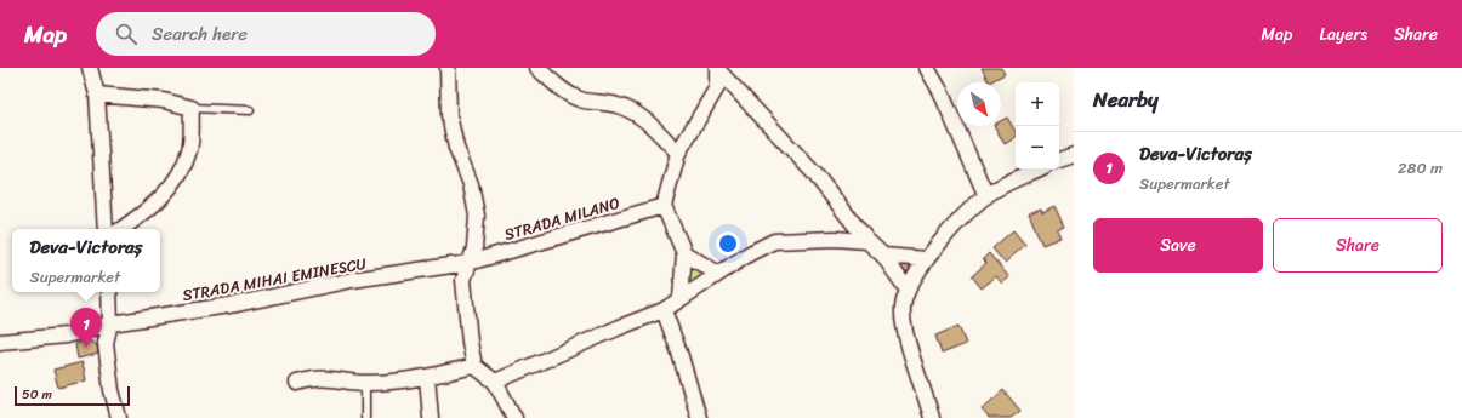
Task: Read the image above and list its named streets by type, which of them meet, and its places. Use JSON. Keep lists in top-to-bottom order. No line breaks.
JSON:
{"streets":{"street":["STRADA MILANO","STRADA MIHAI EMINESCU"]},"crossings":[["STRADA MILANO","STRADA MIHAI EMINESCU"]],"scale_bar":"50 m","north":"bottom right","page":{"header":"Map","search":"Search here","nav":["Map","Layers","Share"],"heading":"Nearby","map_buttons":["+","−"],"list":[{"mark":"1","name":"Deva-Victoraș","note":"Supermarket","value":"280 m"}],"buttons":["Save","Share"],"popup":["Deva-Victoraș","Supermarket"],"pins":"1","scale":"50 m"}}
